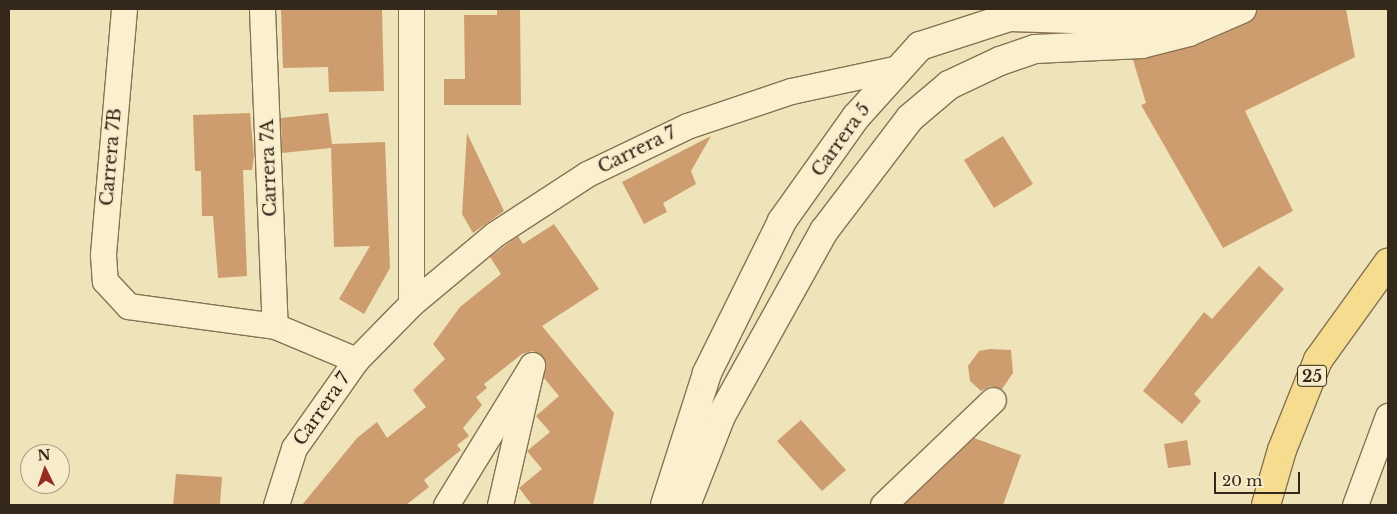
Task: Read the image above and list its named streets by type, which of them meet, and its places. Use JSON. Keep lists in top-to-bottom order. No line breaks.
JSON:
{"streets":{"main road":["25"],"street":["Carrera 5","Carrera 7","Carrera 7B","Carrera 7A"]},"crossings":[["Carrera 5","Carrera 7"],["Carrera 7B","Carrera 7A"]],"scale_bar":"20 m","north":"top"}
